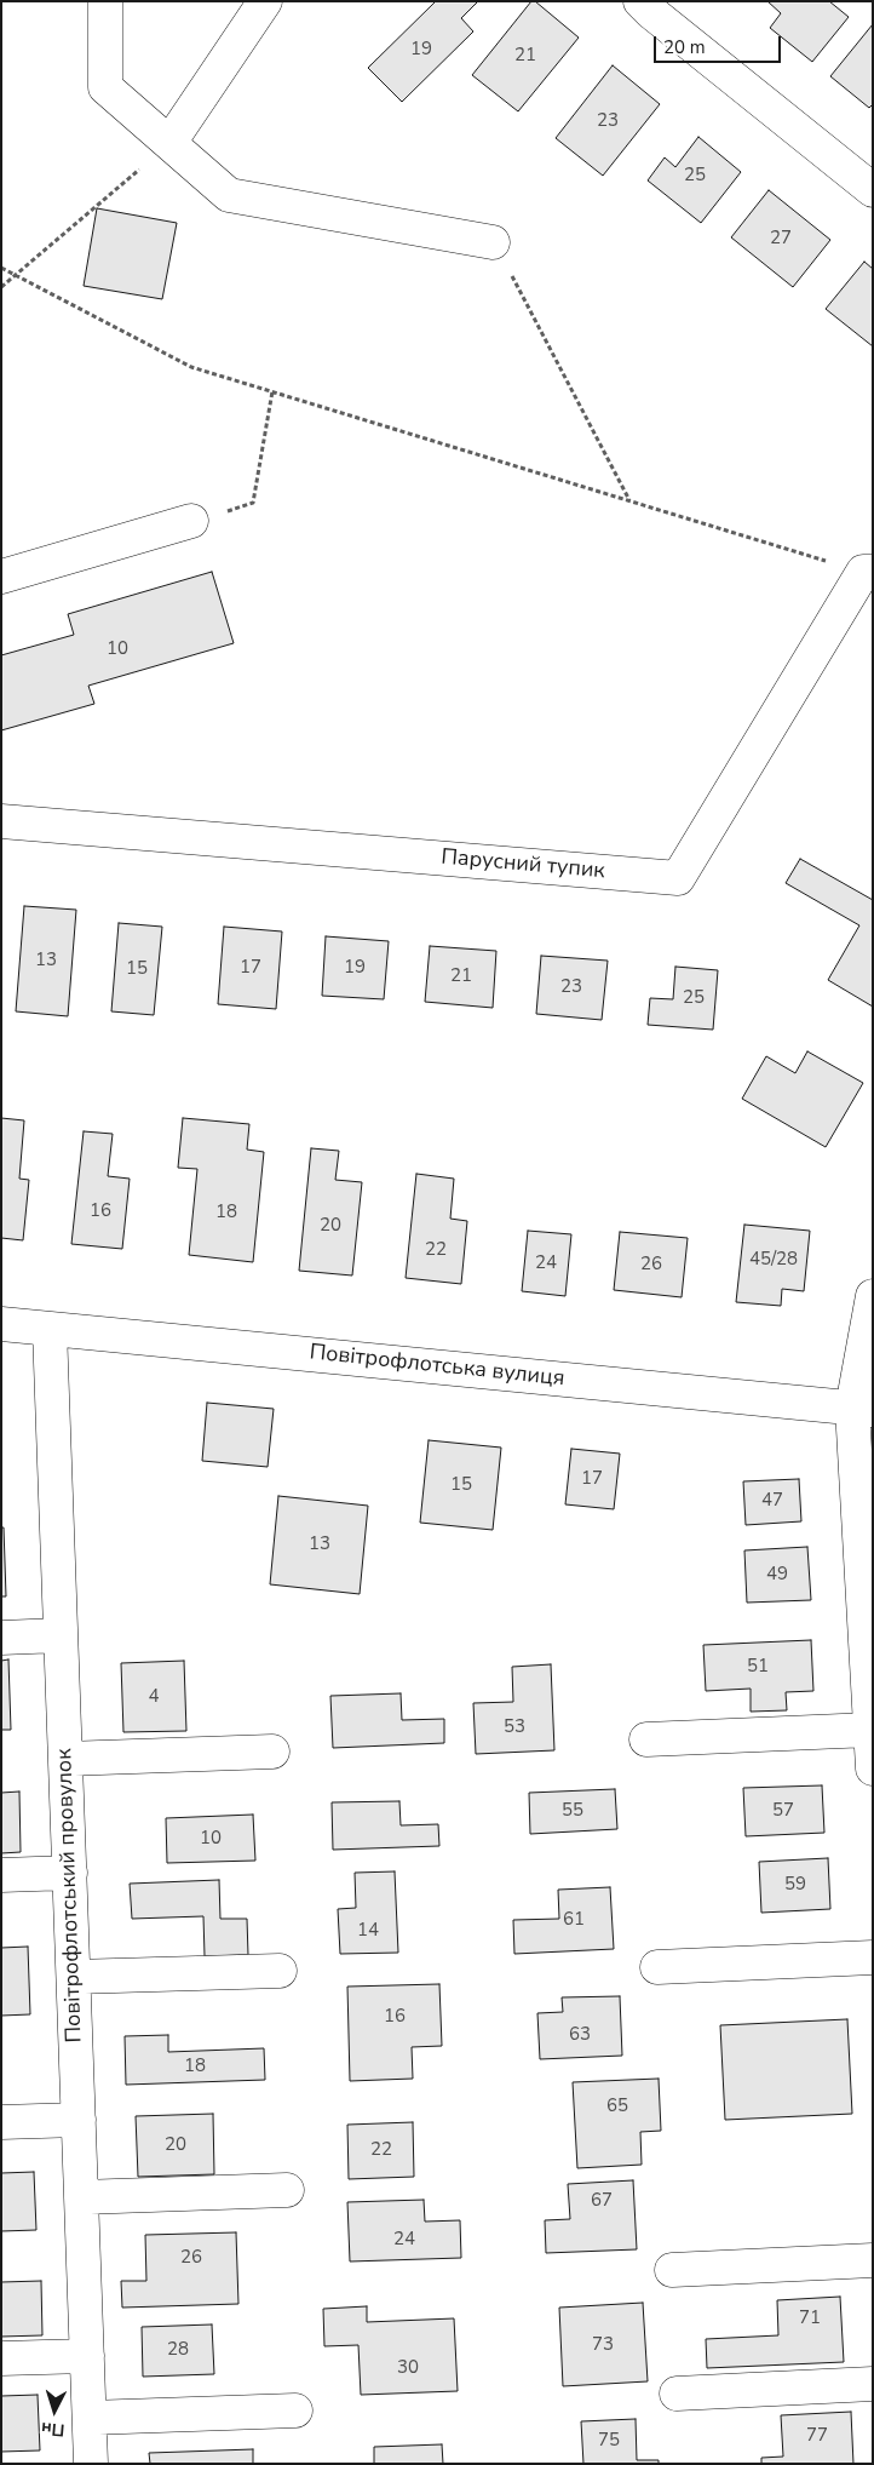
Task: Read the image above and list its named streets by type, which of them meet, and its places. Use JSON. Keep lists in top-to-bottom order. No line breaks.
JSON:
{"streets":{"street":["Парусний тупик","Повітрофлотська вулиця","Повітрофлотський провулок"]},"crossings":[["Повітрофлотська вулиця","Повітрофлотський провулок"]],"house_numbers":["19","21","23","25","27","10","13","17","19","15","21","23","25","16","18","20","22","45/28","24","26","17","15","47","13","49","51","4","53","55","57","10","59","61","14","16","63","18","65","20","22","67","24","26","71","73","28","30","77","75"],"scale_bar":"20 m","north":"bottom"}
